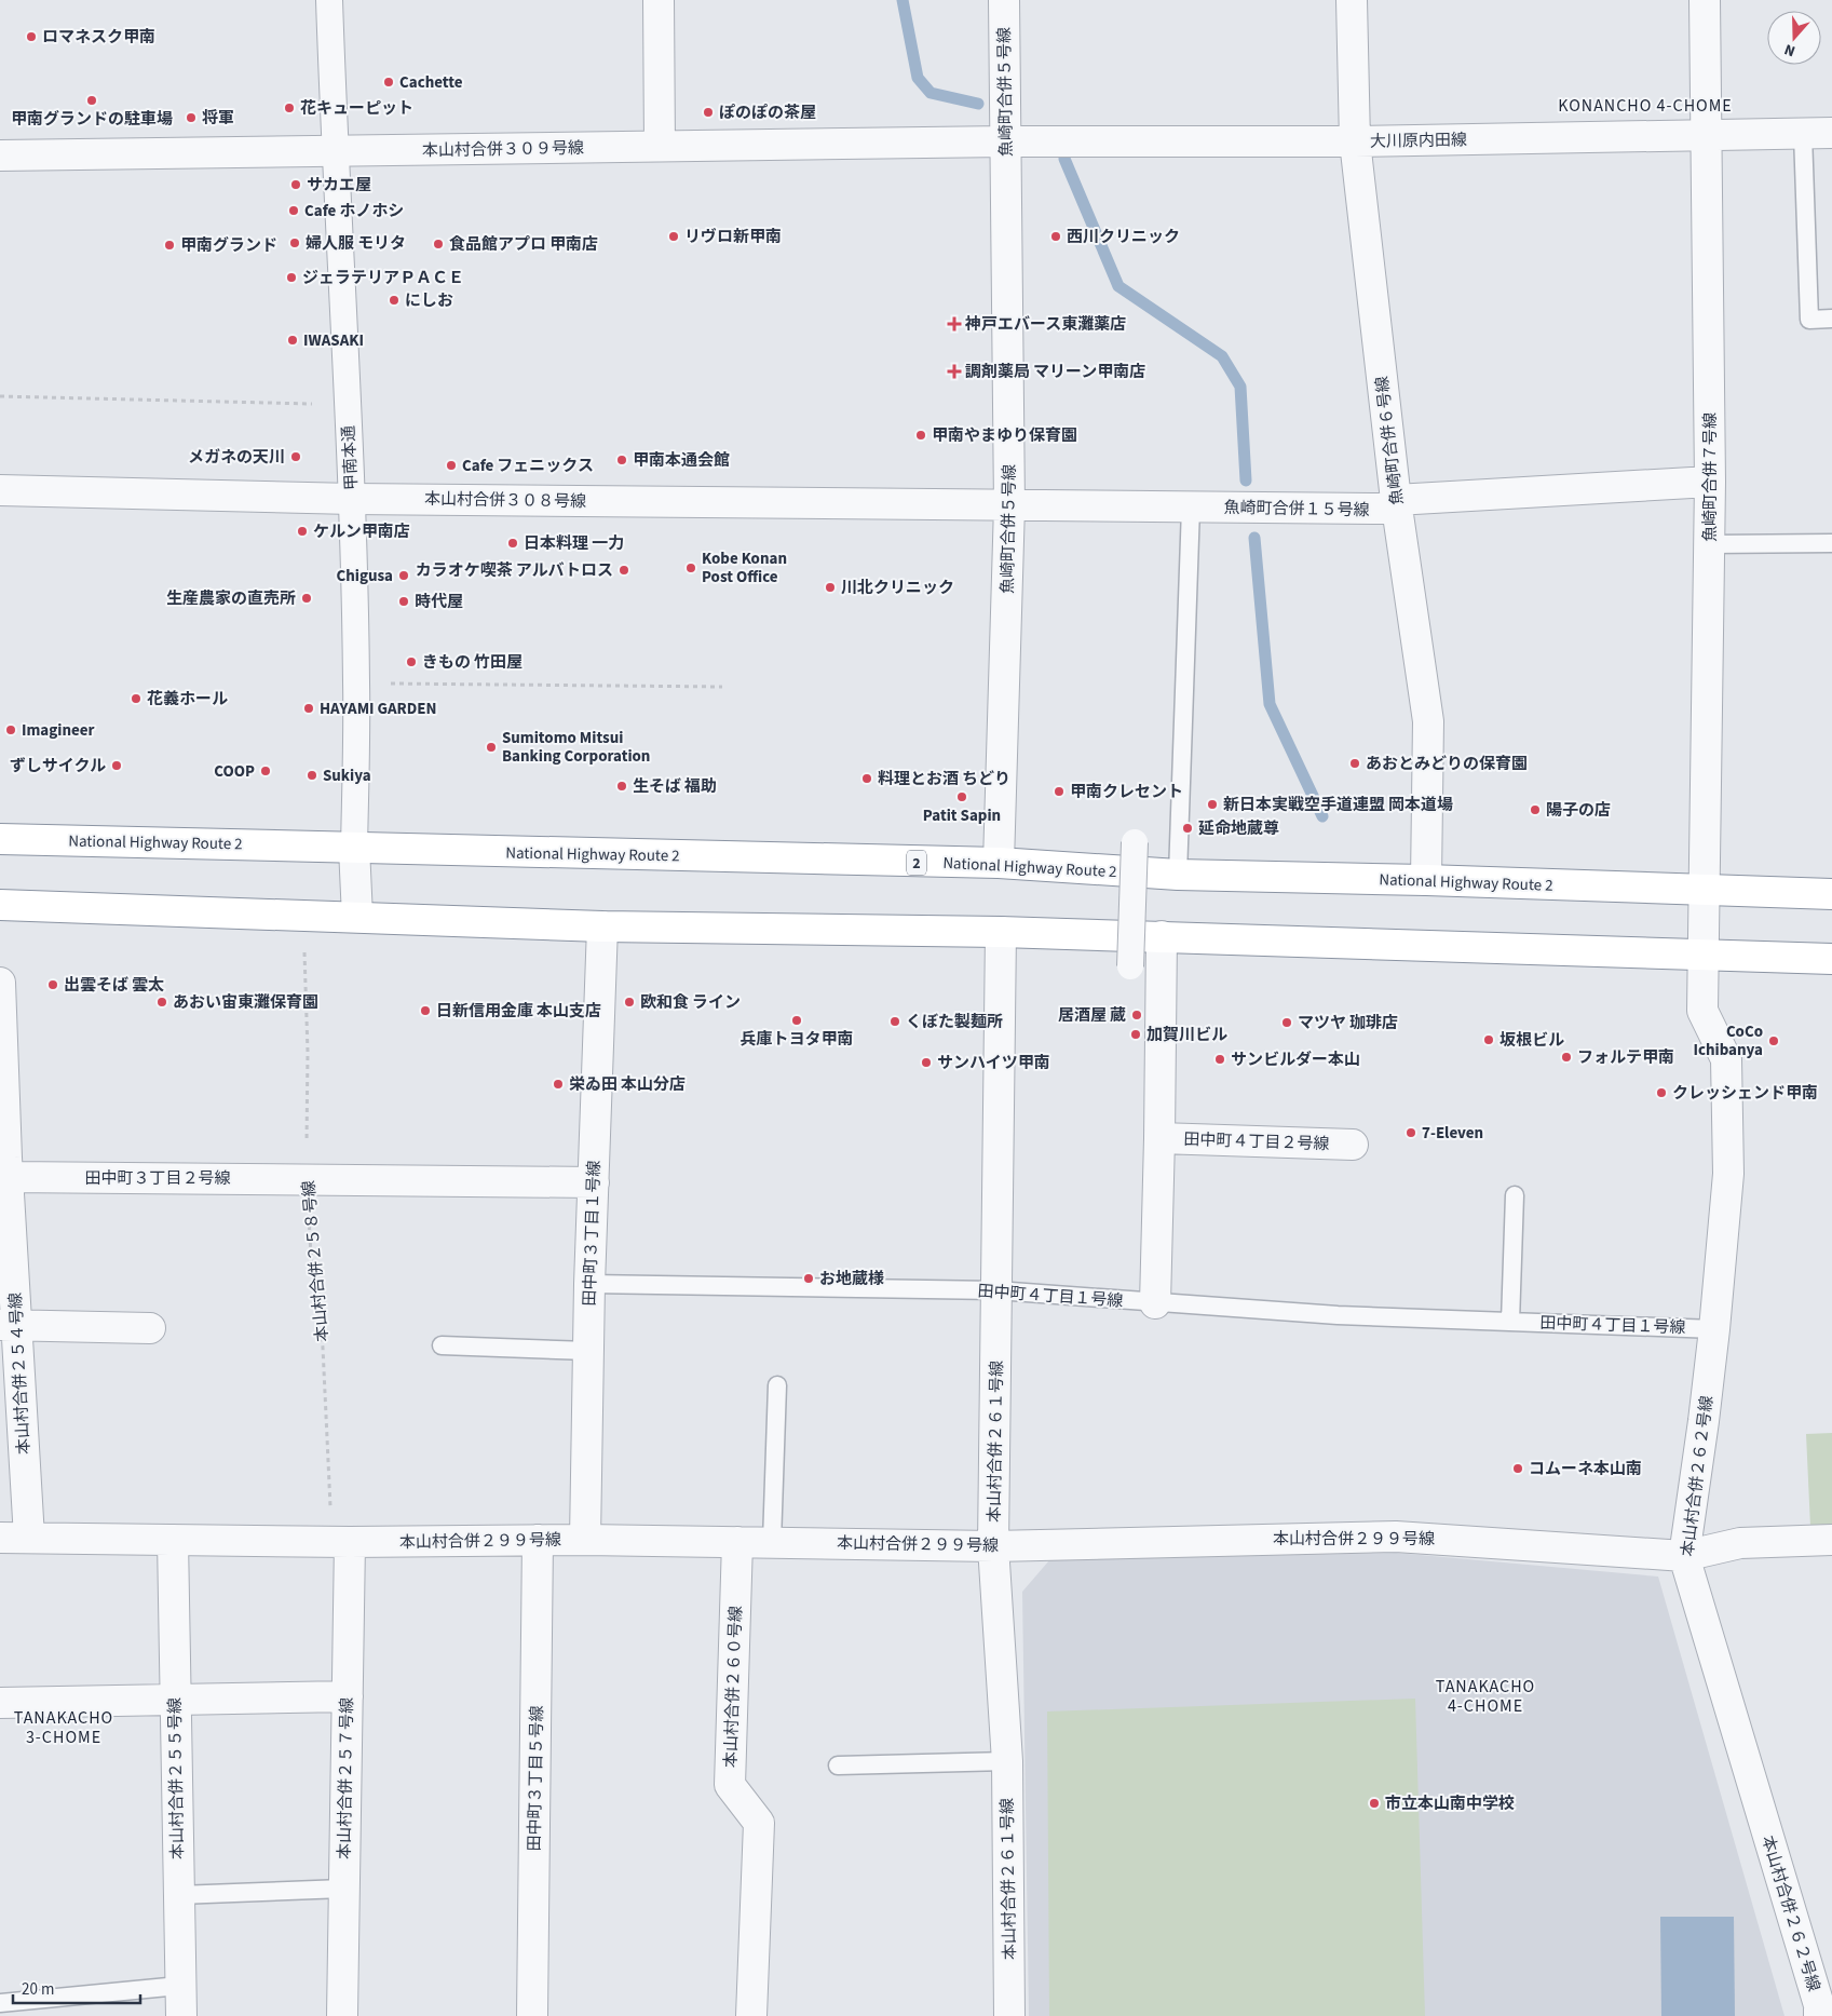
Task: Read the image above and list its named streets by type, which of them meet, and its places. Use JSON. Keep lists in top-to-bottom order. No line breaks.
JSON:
{"streets":{"highway":["National Highway Route 2","2"],"street":["魚崎町合併５号線","大川原内田線","本山村合併３０９号線","魚崎町合併６号線","甲南本通","魚崎町合併７号線","本山村合併３０８号線","魚崎町合併１５号線","田中町４丁目２号線","田中町３丁目２号線","田中町３丁目１号線","本山村合併２５４号線","本山村合併２６１号線","本山村合併２６２号線","本山村合併２９９号線","本山村合併２６０号線","本山村合併２５５号線","本山村合併２５７号線","田中町３丁目５号線"],"lane":["田中町４丁目１号線"],"path":["本山村合併２５８号線"]},"crossings":[["魚崎町合併５号線","大川原内田線"],["魚崎町合併５号線","本山村合併３０９号線"],["魚崎町合併５号線","本山村合併３０８号線"],["魚崎町合併５号線","魚崎町合併１５号線"],["魚崎町合併５号線","National Highway Route 2"],["大川原内田線","本山村合併３０９号線"],["大川原内田線","魚崎町合併６号線"],["大川原内田線","魚崎町合併７号線"],["本山村合併３０９号線","甲南本通"],["魚崎町合併６号線","魚崎町合併１５号線"],["魚崎町合併６号線","National Highway Route 2"],["甲南本通","本山村合併３０８号線"],["甲南本通","National Highway Route 2"],["魚崎町合併７号線","魚崎町合併１５号線"],["魚崎町合併７号線","National Highway Route 2"],["魚崎町合併７号線","本山村合併２６２号線"],["本山村合併３０８号線","魚崎町合併１５号線"],["田中町４丁目２号線","田中町４丁目１号線"],["田中町３丁目２号線","田中町３丁目１号線"],["田中町３丁目２号線","本山村合併２５８号線"],["田中町３丁目２号線","本山村合併２５４号線"],["田中町３丁目１号線","田中町４丁目１号線"],["田中町３丁目１号線","本山村合併２９９号線"],["本山村合併２５８号線","本山村合併２９９号線"],["本山村合併２５８号線","本山村合併２５７号線"],["田中町４丁目１号線","本山村合併２６１号線"],["田中町４丁目１号線","本山村合併２６２号線"],["本山村合併２５４号線","本山村合併２９９号線"],["本山村合併２６１号線","本山村合併２９９号線"],["本山村合併２６２号線","本山村合併２９９号線"],["本山村合併２９９号線","本山村合併２６０号線"],["本山村合併２９９号線","本山村合併２５５号線"],["本山村合併２９９号線","本山村合併２５７号線"],["本山村合併２９９号線","田中町３丁目５号線"]],"districts":["KONANCHO 4-CHOME","TANAKACHO 4-CHOME","TANAKACHO 3-CHOME"],"places":{"other":["ロマネスク甲南","Cachette","甲南グランドの駐車場","花キューピット","ぽのぽの茶屋","将軍","サカエ屋","Cafe ホノホシ","リヴロ新甲南","西川クリニック","婦人服 モリタ","食品館アプロ 甲南店","甲南グランド","ジェラテリアＰＡＣＥ","にしお","IWASAKI","甲南やまゆり保育園","メガネの天川","甲南本通会館","Cafe フェニックス","ケルン甲南店","日本料理 一力","Kobe Konan Post Office","カラオケ喫茶 アルバトロス","Chigusa","川北クリニック","生産農家の直売所","時代屋","きもの 竹田屋","花義ホール","HAYAMI GARDEN","Imagineer","Sumitomo Mitsui Banking Corporation","あおとみどりの保育園","ずしサイクル","COOP","Sukiya","料理とお酒 ちどり","生そば 福助","甲南クレセント","Patit Sapin","新日本実戦空手道連盟 岡本道場","陽子の店","延命地蔵尊","出雲そば 雲太","あおい宙東灘保育園","欧和食 ライン","日新信用金庫 本山支店","居酒屋 蔵","兵庫トヨタ甲南","くぼた製麺所","マツヤ 珈琲店","加賀川ビル","坂根ビル","CoCo Ichibanya","フォルテ甲南","サンビルダー本山","サンハイツ甲南","栄ゐ田 本山分店","クレッシェンド甲南","7-Eleven","お地蔵様","コムーネ本山南","市立本山南中学校"],"health":["神戸エバース東灘薬店","調剤薬局 マリーン甲南店"]},"scale_bar":"20 m","north":"bottom"}
